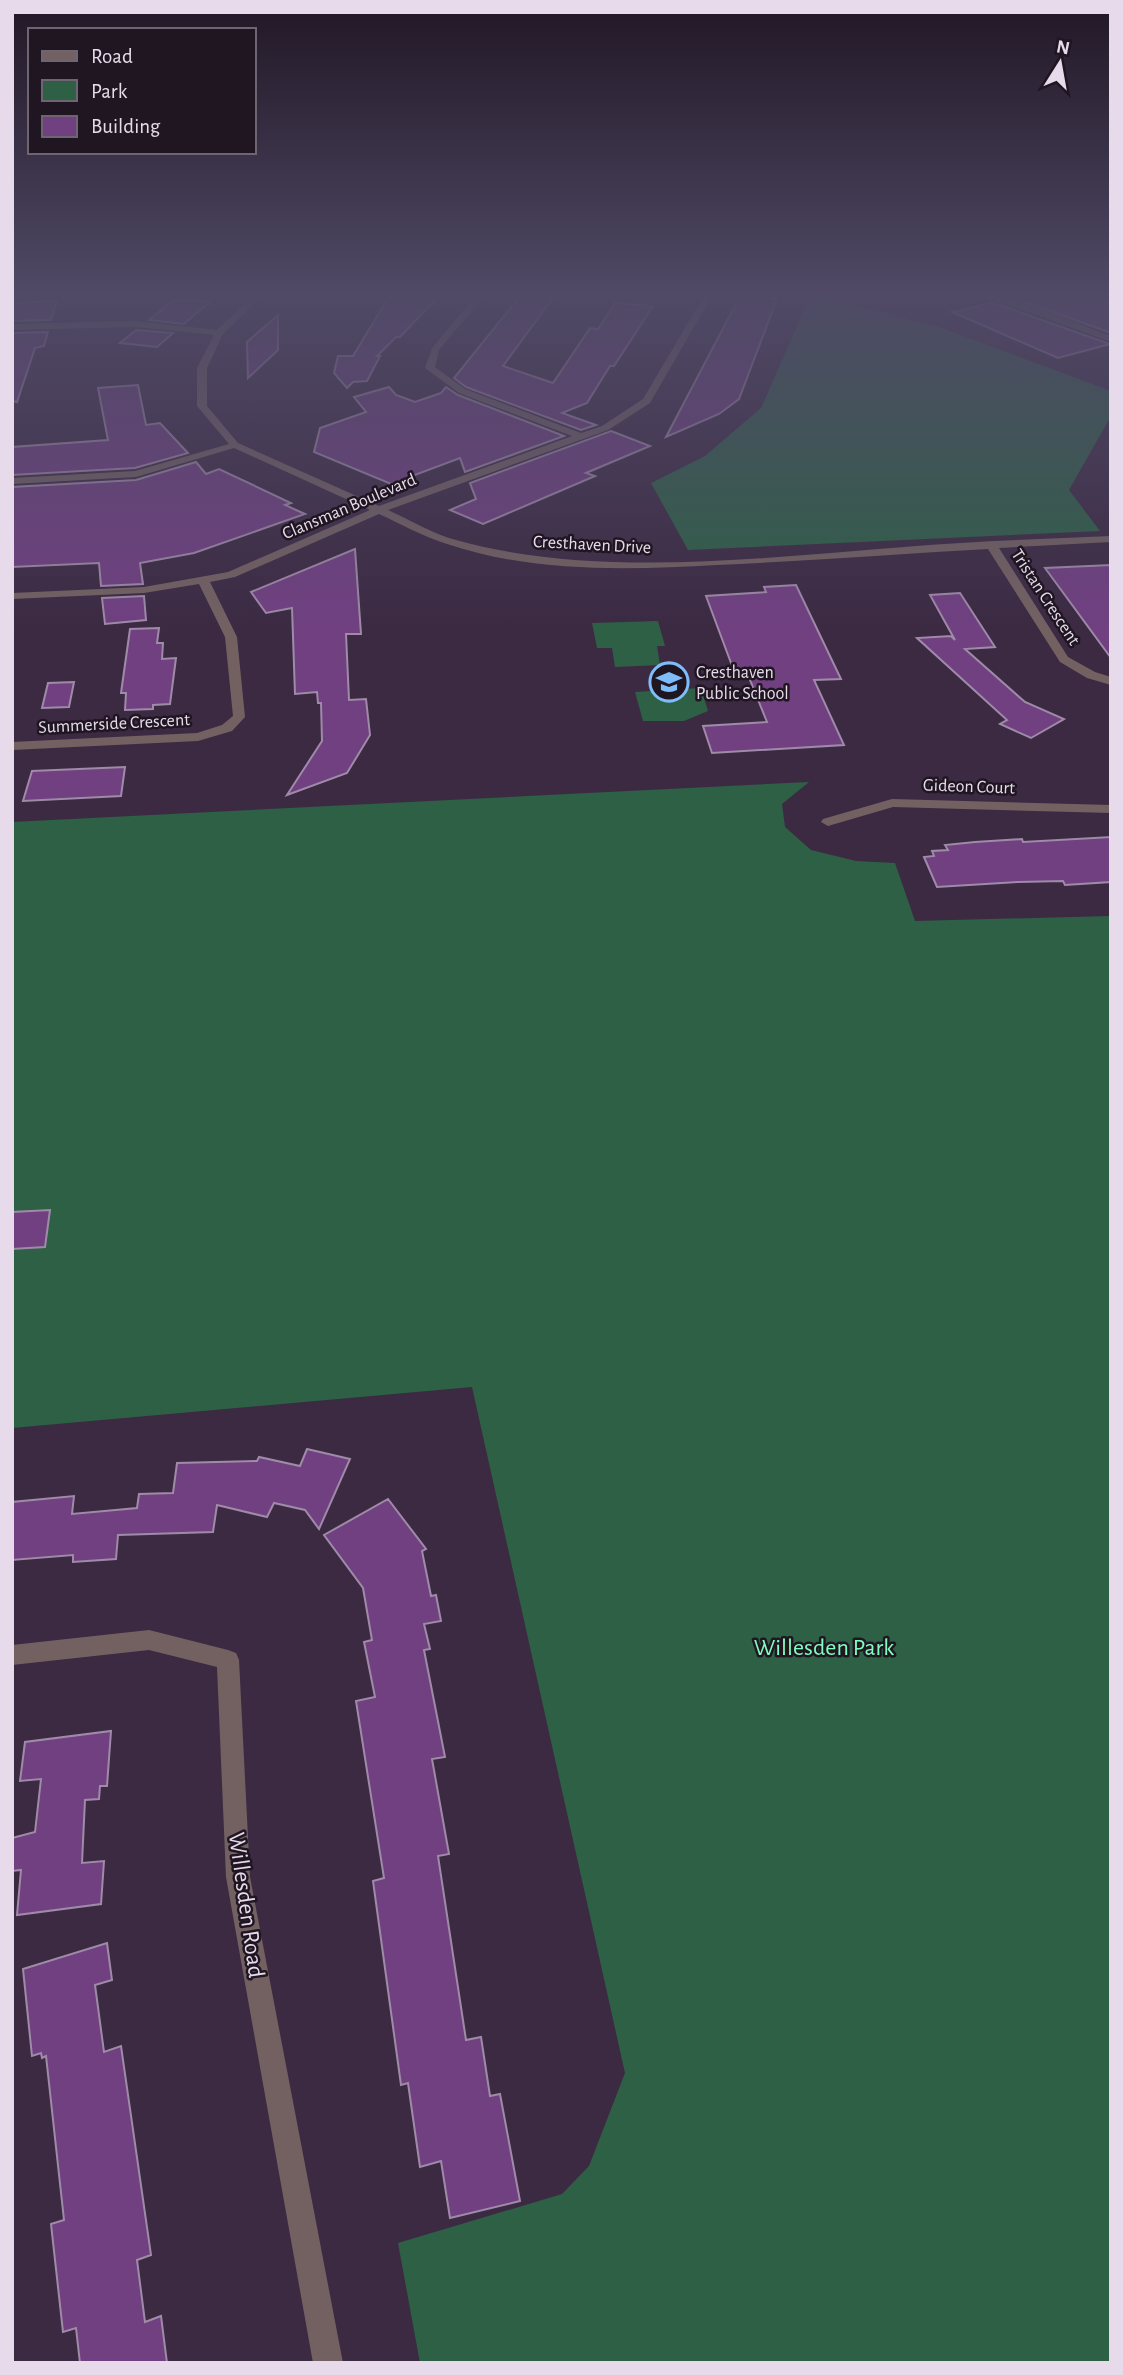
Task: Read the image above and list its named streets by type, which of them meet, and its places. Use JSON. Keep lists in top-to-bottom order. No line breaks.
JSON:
{"streets":{"street":["Clansman Boulevard","Cresthaven Drive","Tristan Crescent","Summerside Crescent","Gideon Court","Willesden Road"]},"crossings":[["Clansman Boulevard","Cresthaven Drive"],["Clansman Boulevard","Summerside Crescent"],["Cresthaven Drive","Tristan Crescent"]],"parks":["Willesden Park"],"places":{"school or university":["Cresthaven Public School"]},"legend":["Road","Park","Building"],"north":"top"}
